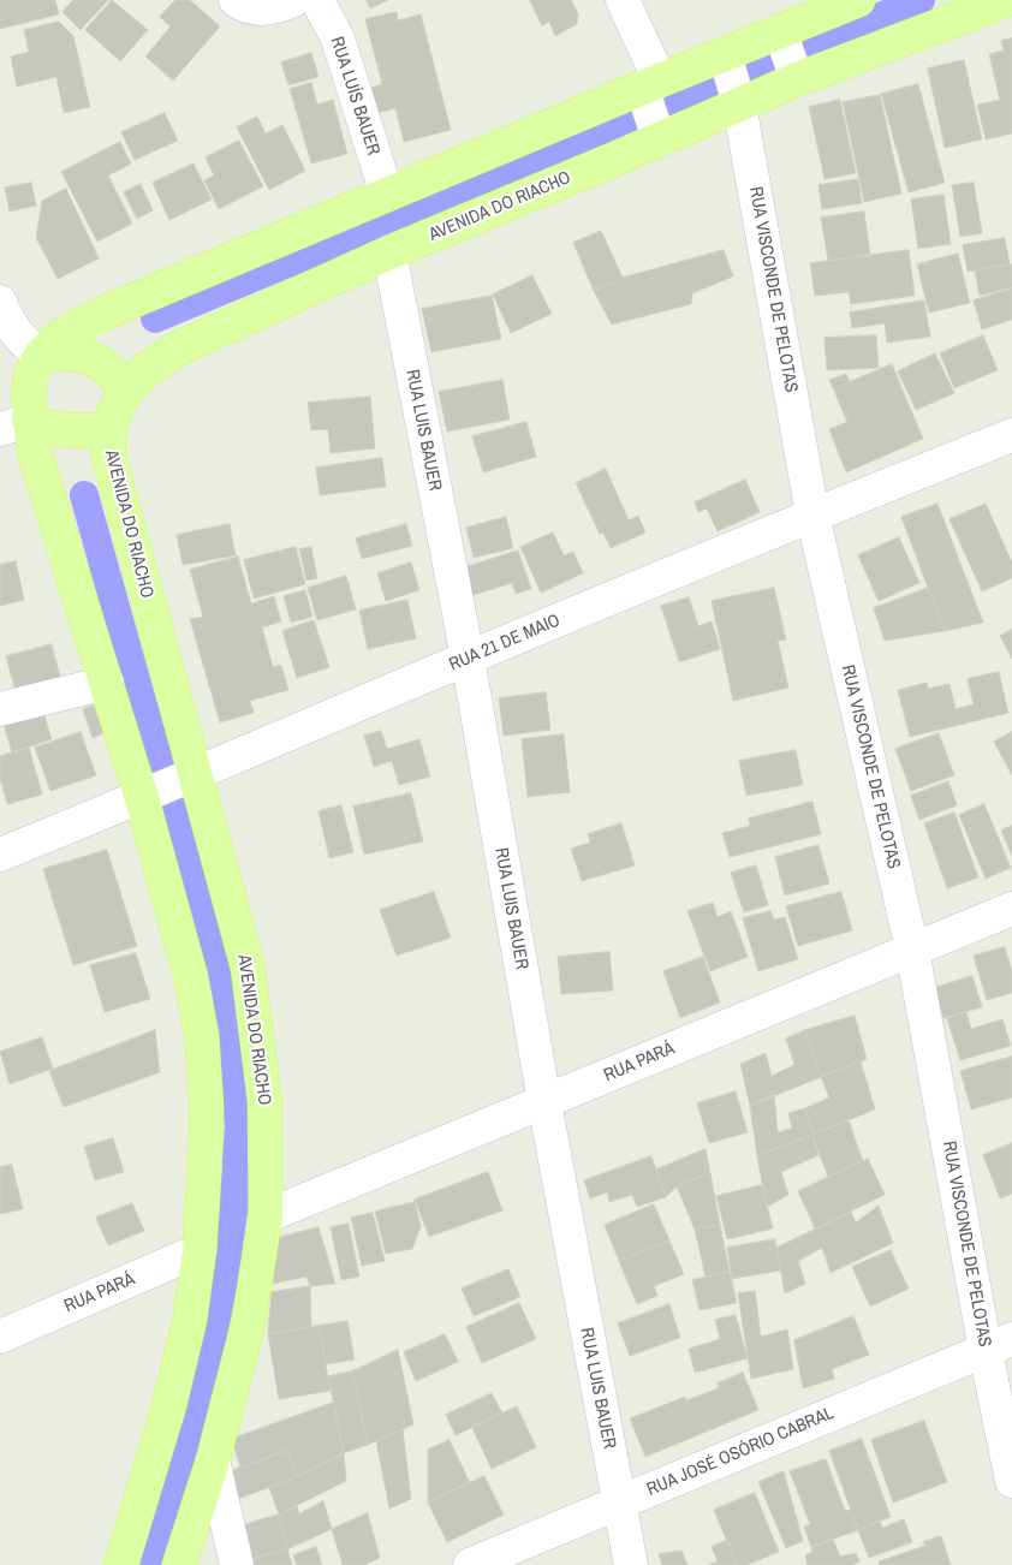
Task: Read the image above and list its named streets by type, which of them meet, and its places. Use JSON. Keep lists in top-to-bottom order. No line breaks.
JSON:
{"streets":{"main road":["AVENIDA DO RIACHO"],"street":["RUA LUÍS BAUER","RUA VISCONDE DE PELOTAS","RUA LUIS BAUER","RUA 21 DE MAIO","RUA PARÁ","RUA JOSÉ OSÓRIO CABRAL"]},"crossings":[["RUA LUÍS BAUER","AVENIDA DO RIACHO"],["AVENIDA DO RIACHO","RUA VISCONDE DE PELOTAS"],["AVENIDA DO RIACHO","RUA LUIS BAUER"],["AVENIDA DO RIACHO","RUA 21 DE MAIO"],["AVENIDA DO RIACHO","RUA PARÁ"],["RUA VISCONDE DE PELOTAS","RUA 21 DE MAIO"],["RUA VISCONDE DE PELOTAS","RUA PARÁ"],["RUA VISCONDE DE PELOTAS","RUA JOSÉ OSÓRIO CABRAL"],["RUA LUIS BAUER","RUA 21 DE MAIO"],["RUA LUIS BAUER","RUA PARÁ"],["RUA LUIS BAUER","RUA JOSÉ OSÓRIO CABRAL"]]}
